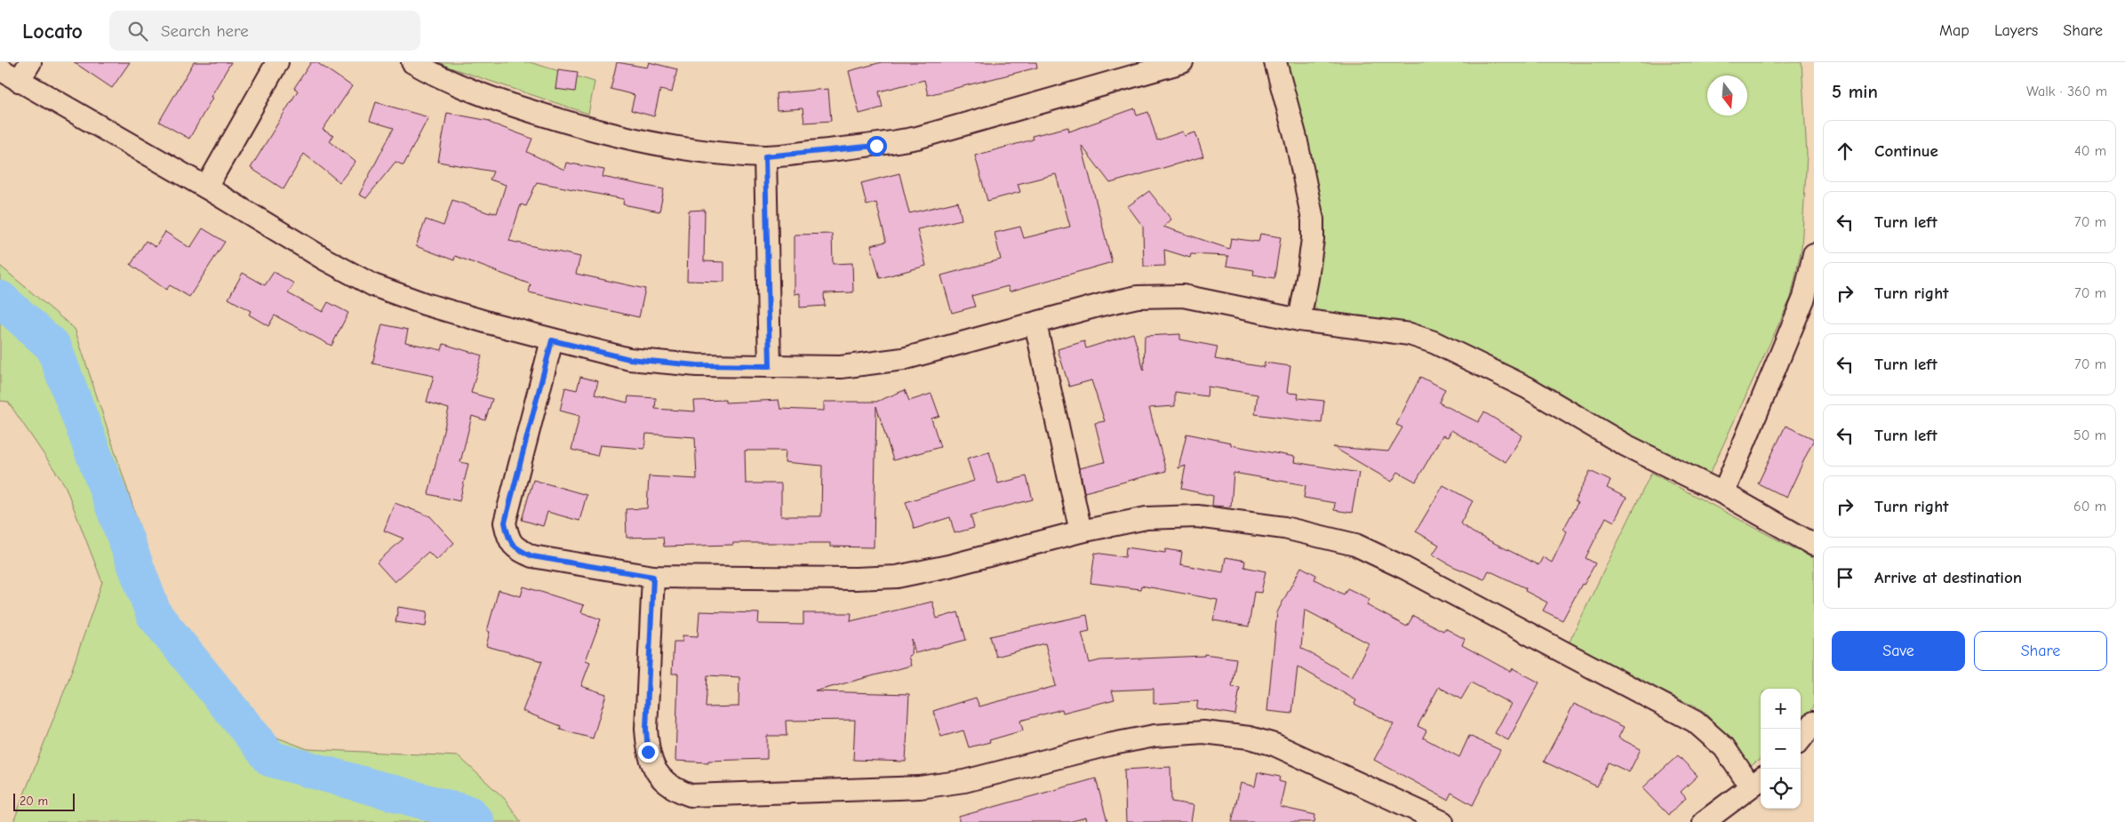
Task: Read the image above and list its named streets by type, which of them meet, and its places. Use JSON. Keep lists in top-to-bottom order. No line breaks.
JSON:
{"scale_bar":"20 m","north":"bottom","page":{"header":"Locato","search":"Search here","nav":["Map","Layers","Share"],"heading":["5 min","Walk · 360 m"],"list":[["Continue","40 m"],["Turn left","70 m"],["Turn right","70 m"],["Turn left","70 m"],["Turn left","50 m"],["Turn right","60 m"],"Arrive at destination"],"buttons":["Save","Share"],"map_buttons":["+","−"],"scale":"20 m"}}
